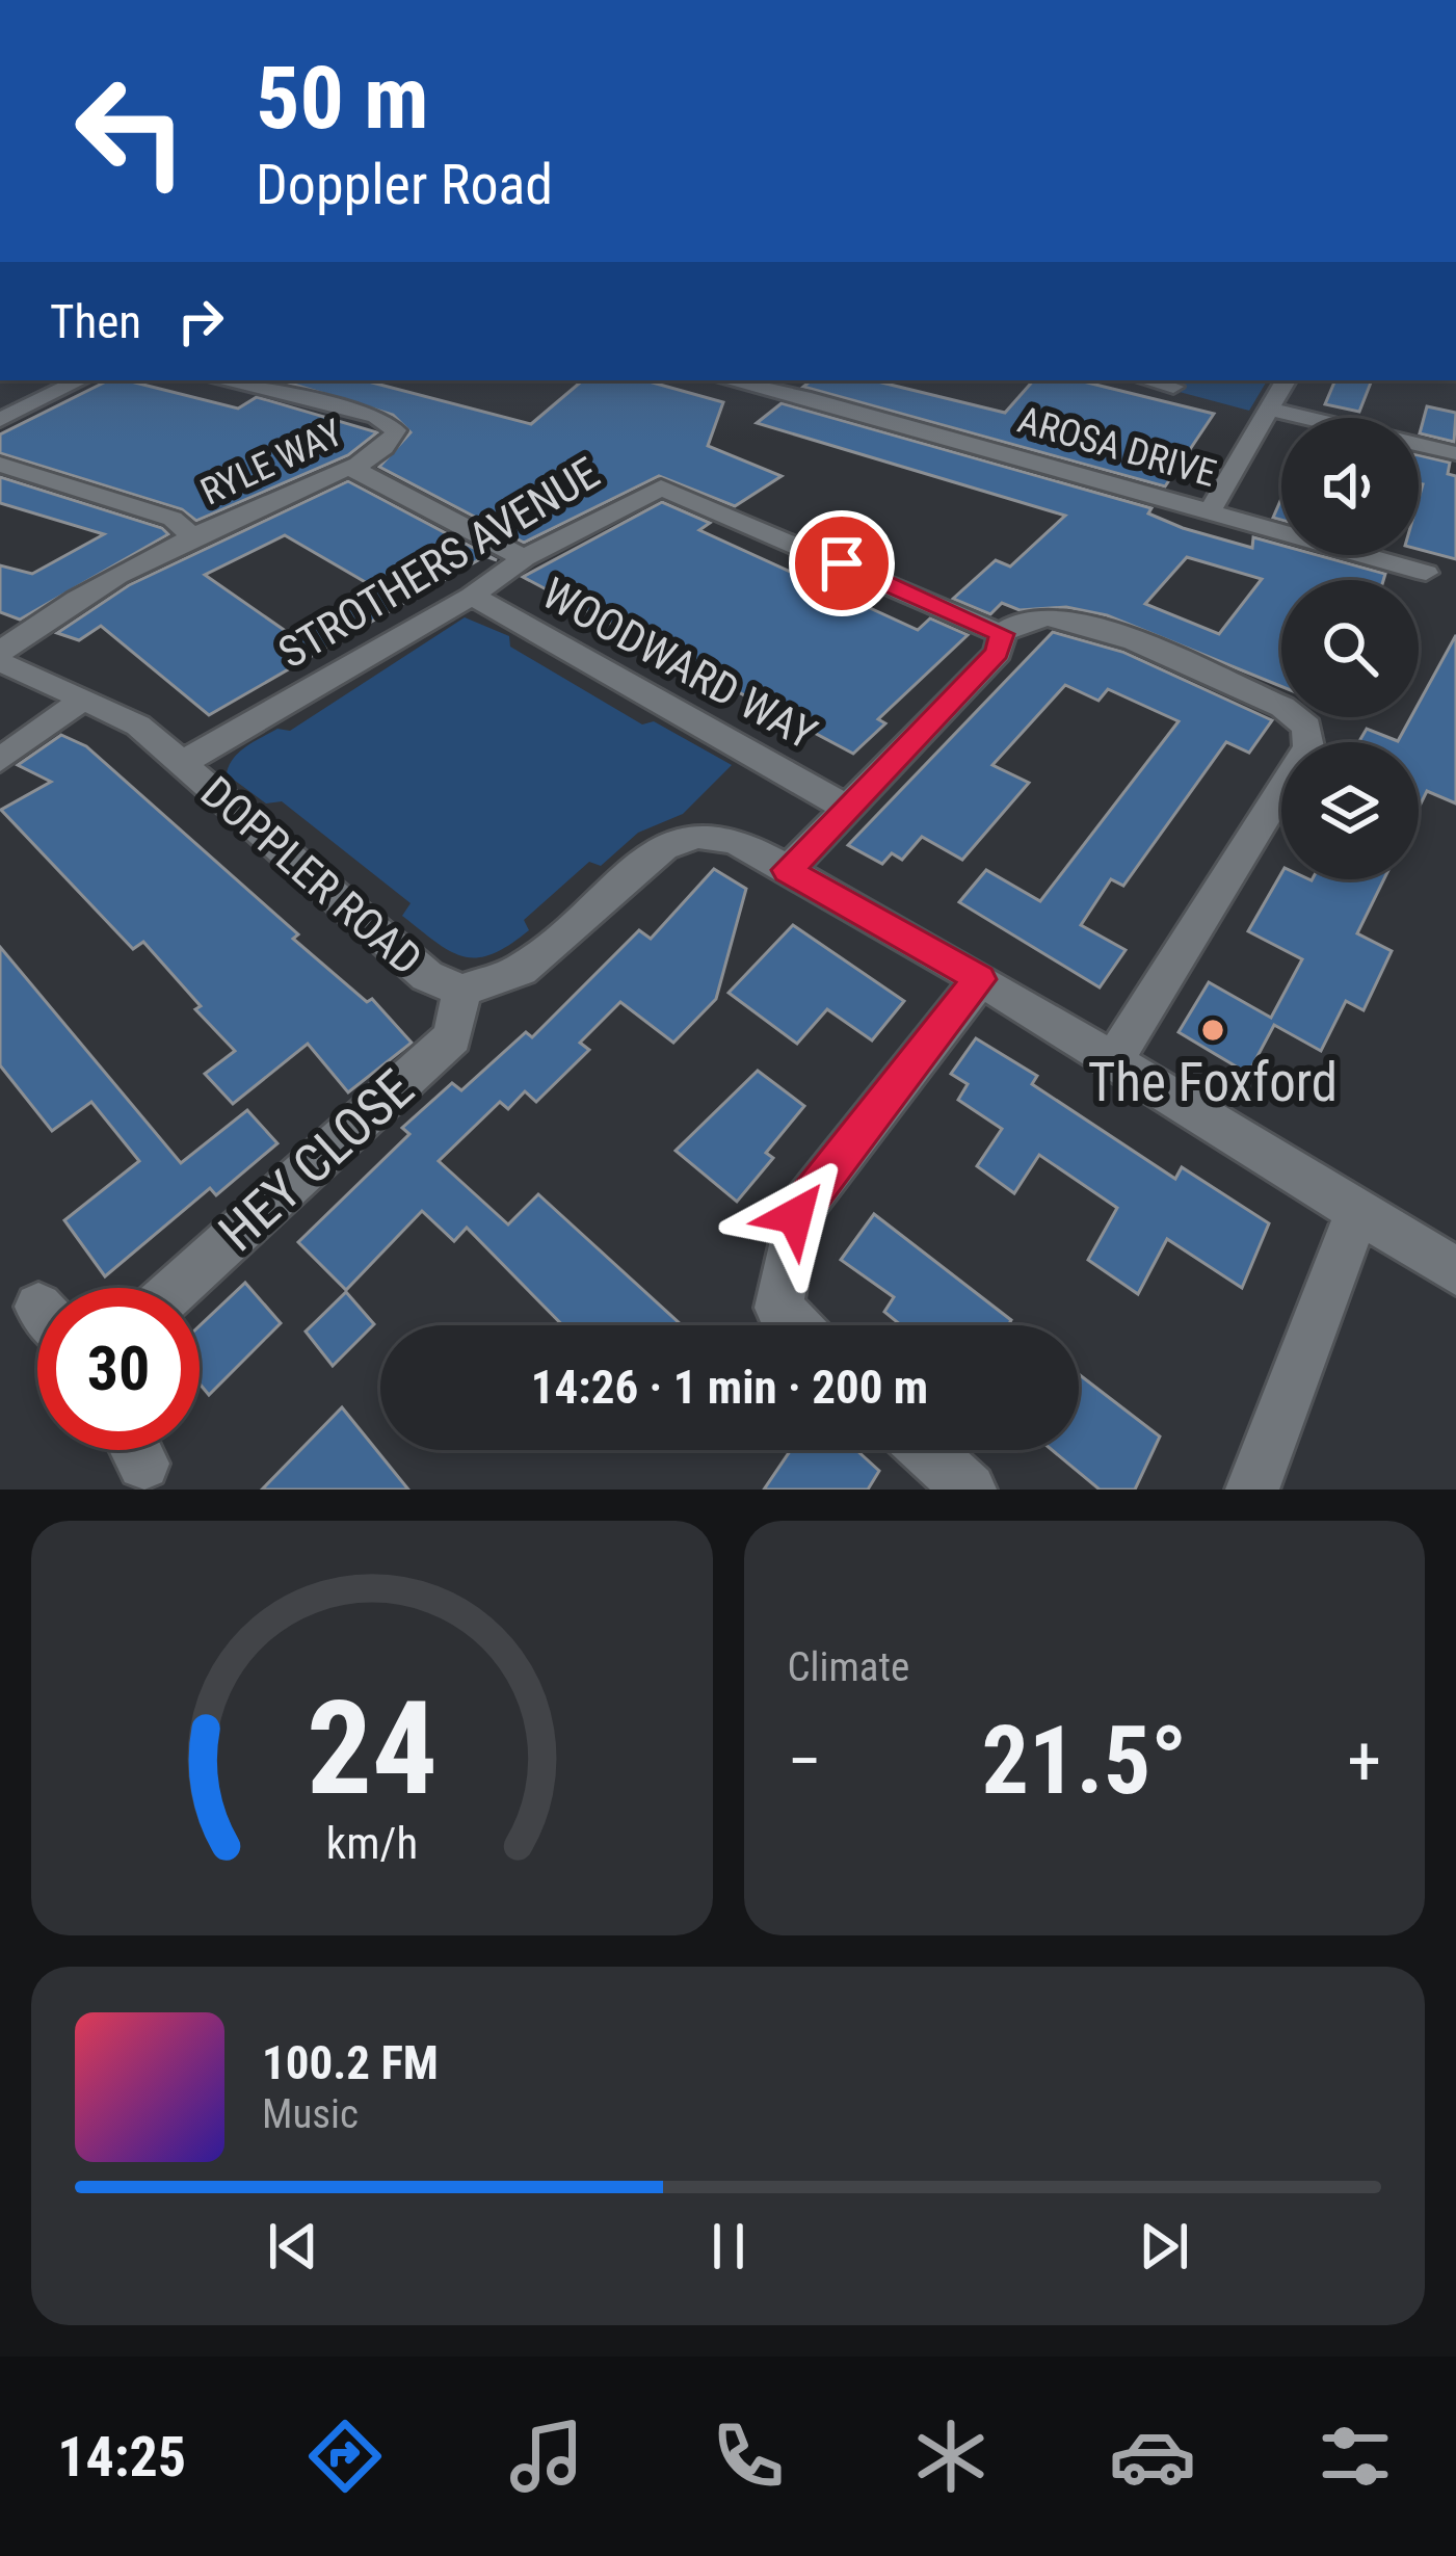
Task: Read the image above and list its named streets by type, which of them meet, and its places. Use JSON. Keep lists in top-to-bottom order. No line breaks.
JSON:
{"streets":{"street":["AROSA DRIVE","RYLE WAY","STROTHERS AVENUE","WOODWARD WAY","DOPPLER ROAD","HEY CLOSE"]},"crossings":[["STROTHERS AVENUE","WOODWARD WAY"],["STROTHERS AVENUE","DOPPLER ROAD"],["DOPPLER ROAD","HEY CLOSE"]],"places":["The Foxford"],"page":{"turn":["50 m","Doppler Road"],"then":"Then","limit":"30","trip":"14:26 · 1 min · 200 m","tile":"Climate","heat":["−","21.5°","+"],"song":["100.2 FM","Music"],"tabs":"14:25","gauge":["24","km/h"]}}
